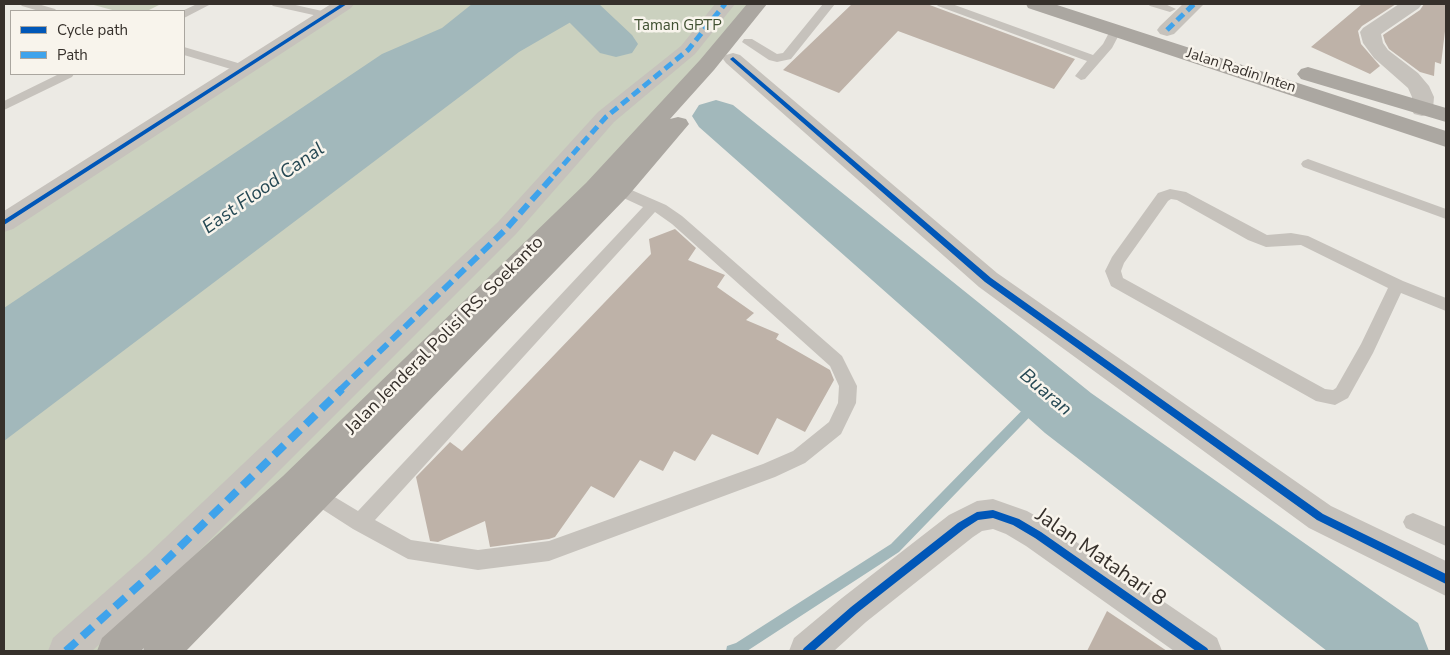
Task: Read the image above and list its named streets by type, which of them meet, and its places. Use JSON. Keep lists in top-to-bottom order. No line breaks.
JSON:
{"streets":{"main road":["Jalan Radin Inten","Jalan Jenderal Polisi RS. Soekanto"],"street":["Jalan Matahari 8"]},"water":["East Flood Canal","Buaran"],"parks":["Taman GPTP"],"legend":["Cycle path","Path"]}
